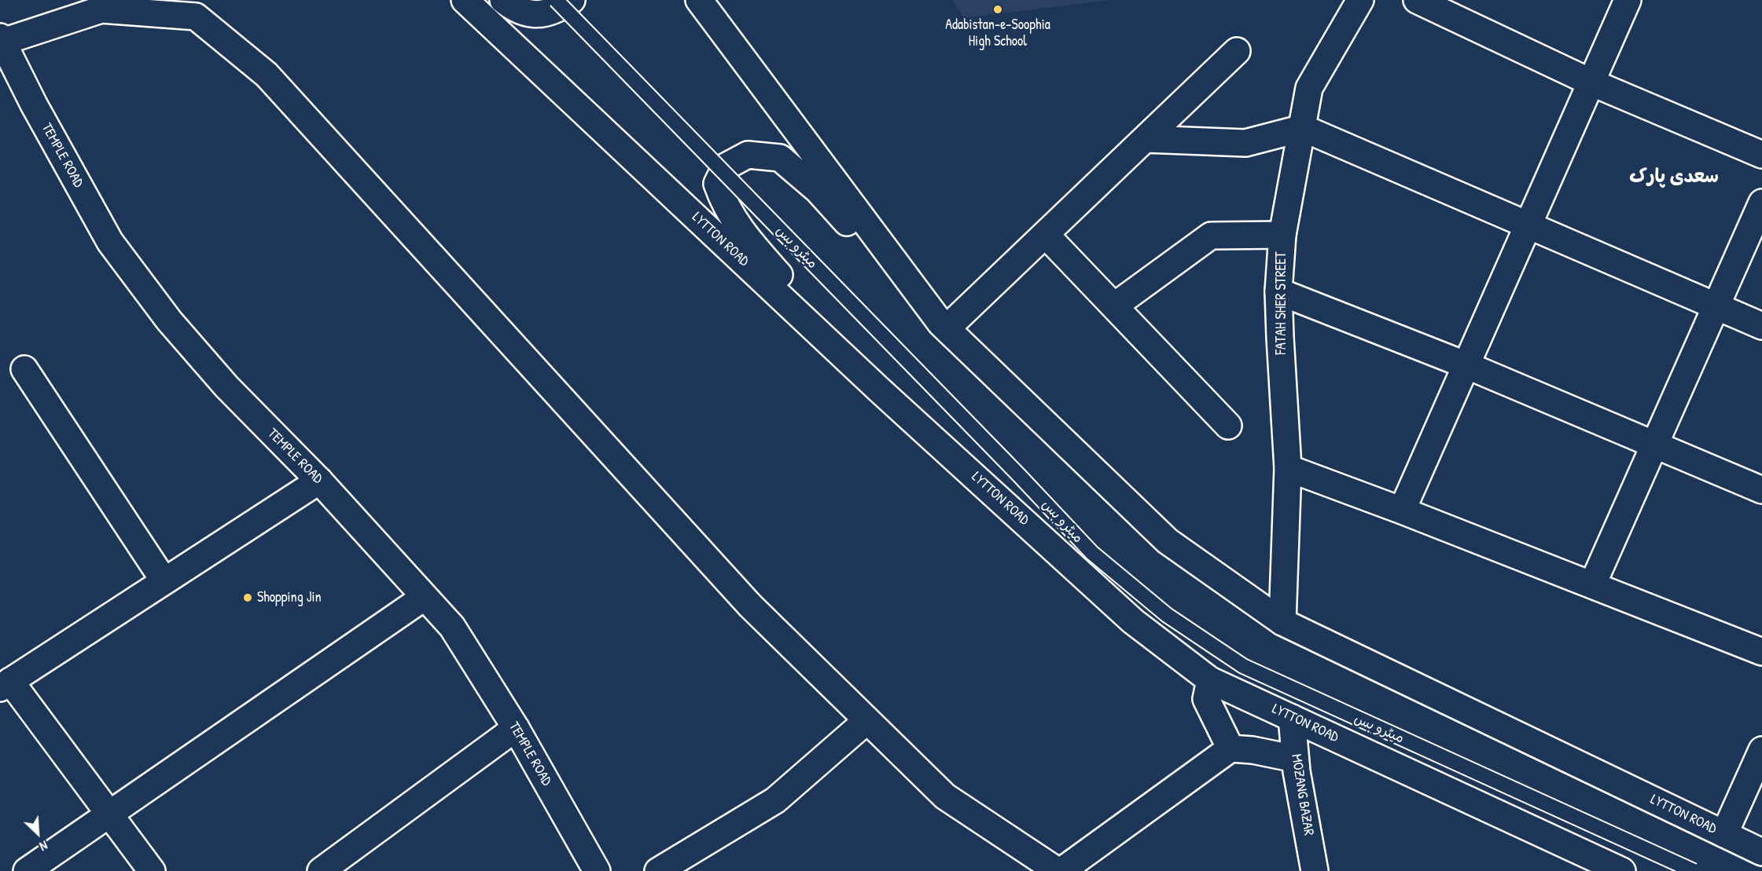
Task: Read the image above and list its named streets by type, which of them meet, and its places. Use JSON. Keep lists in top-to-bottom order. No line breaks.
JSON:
{"streets":{"street":["TEMPLE ROAD","LYTTON ROAD","FATAH SHER STREET","MOZANG BAZAR"],"lane":["میٹرو بس"]},"crossings":[["LYTTON ROAD","FATAH SHER STREET"],["LYTTON ROAD","MOZANG BAZAR"]],"districts":["سعدی پارک"],"places":["Adabistan-e-Soophia High School","Shopping Jin"],"north":"bottom right"}
